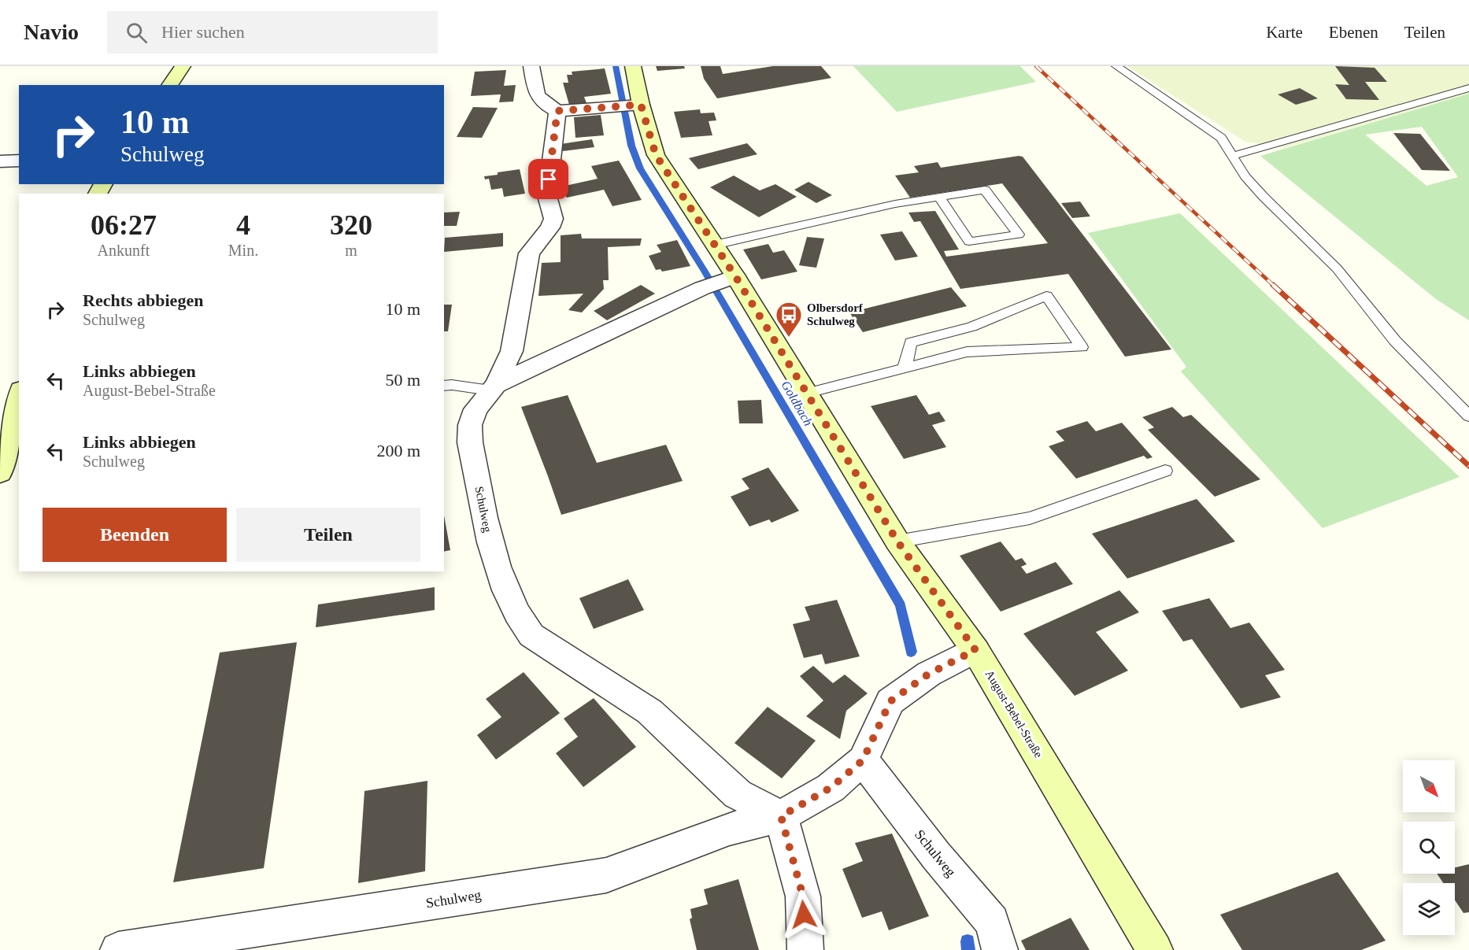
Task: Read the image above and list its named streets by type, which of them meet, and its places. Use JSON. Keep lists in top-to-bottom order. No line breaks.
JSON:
{"streets":{"street":["Schulweg","August-Bebel-Straße"]},"crossings":[["Schulweg","August-Bebel-Straße"]],"water":["Goldbach"],"places":{"bus stop":["Olbersdorf Schulweg"]},"north":"bottom right","page":{"header":"Navio","search":"Hier suchen","nav":["Karte","Ebenen","Teilen"],"turn":["10 m","Schulweg"],"eta":["06:27","Ankunft","4","Min.","320","m"],"list":[{"name":"Rechts abbiegen","note":"Schulweg","value":"10 m"},{"name":"Links abbiegen","note":"August-Bebel-Straße","value":"50 m"},{"name":"Links abbiegen","note":"Schulweg","value":"200 m"}],"buttons":["Beenden","Teilen"]}}
